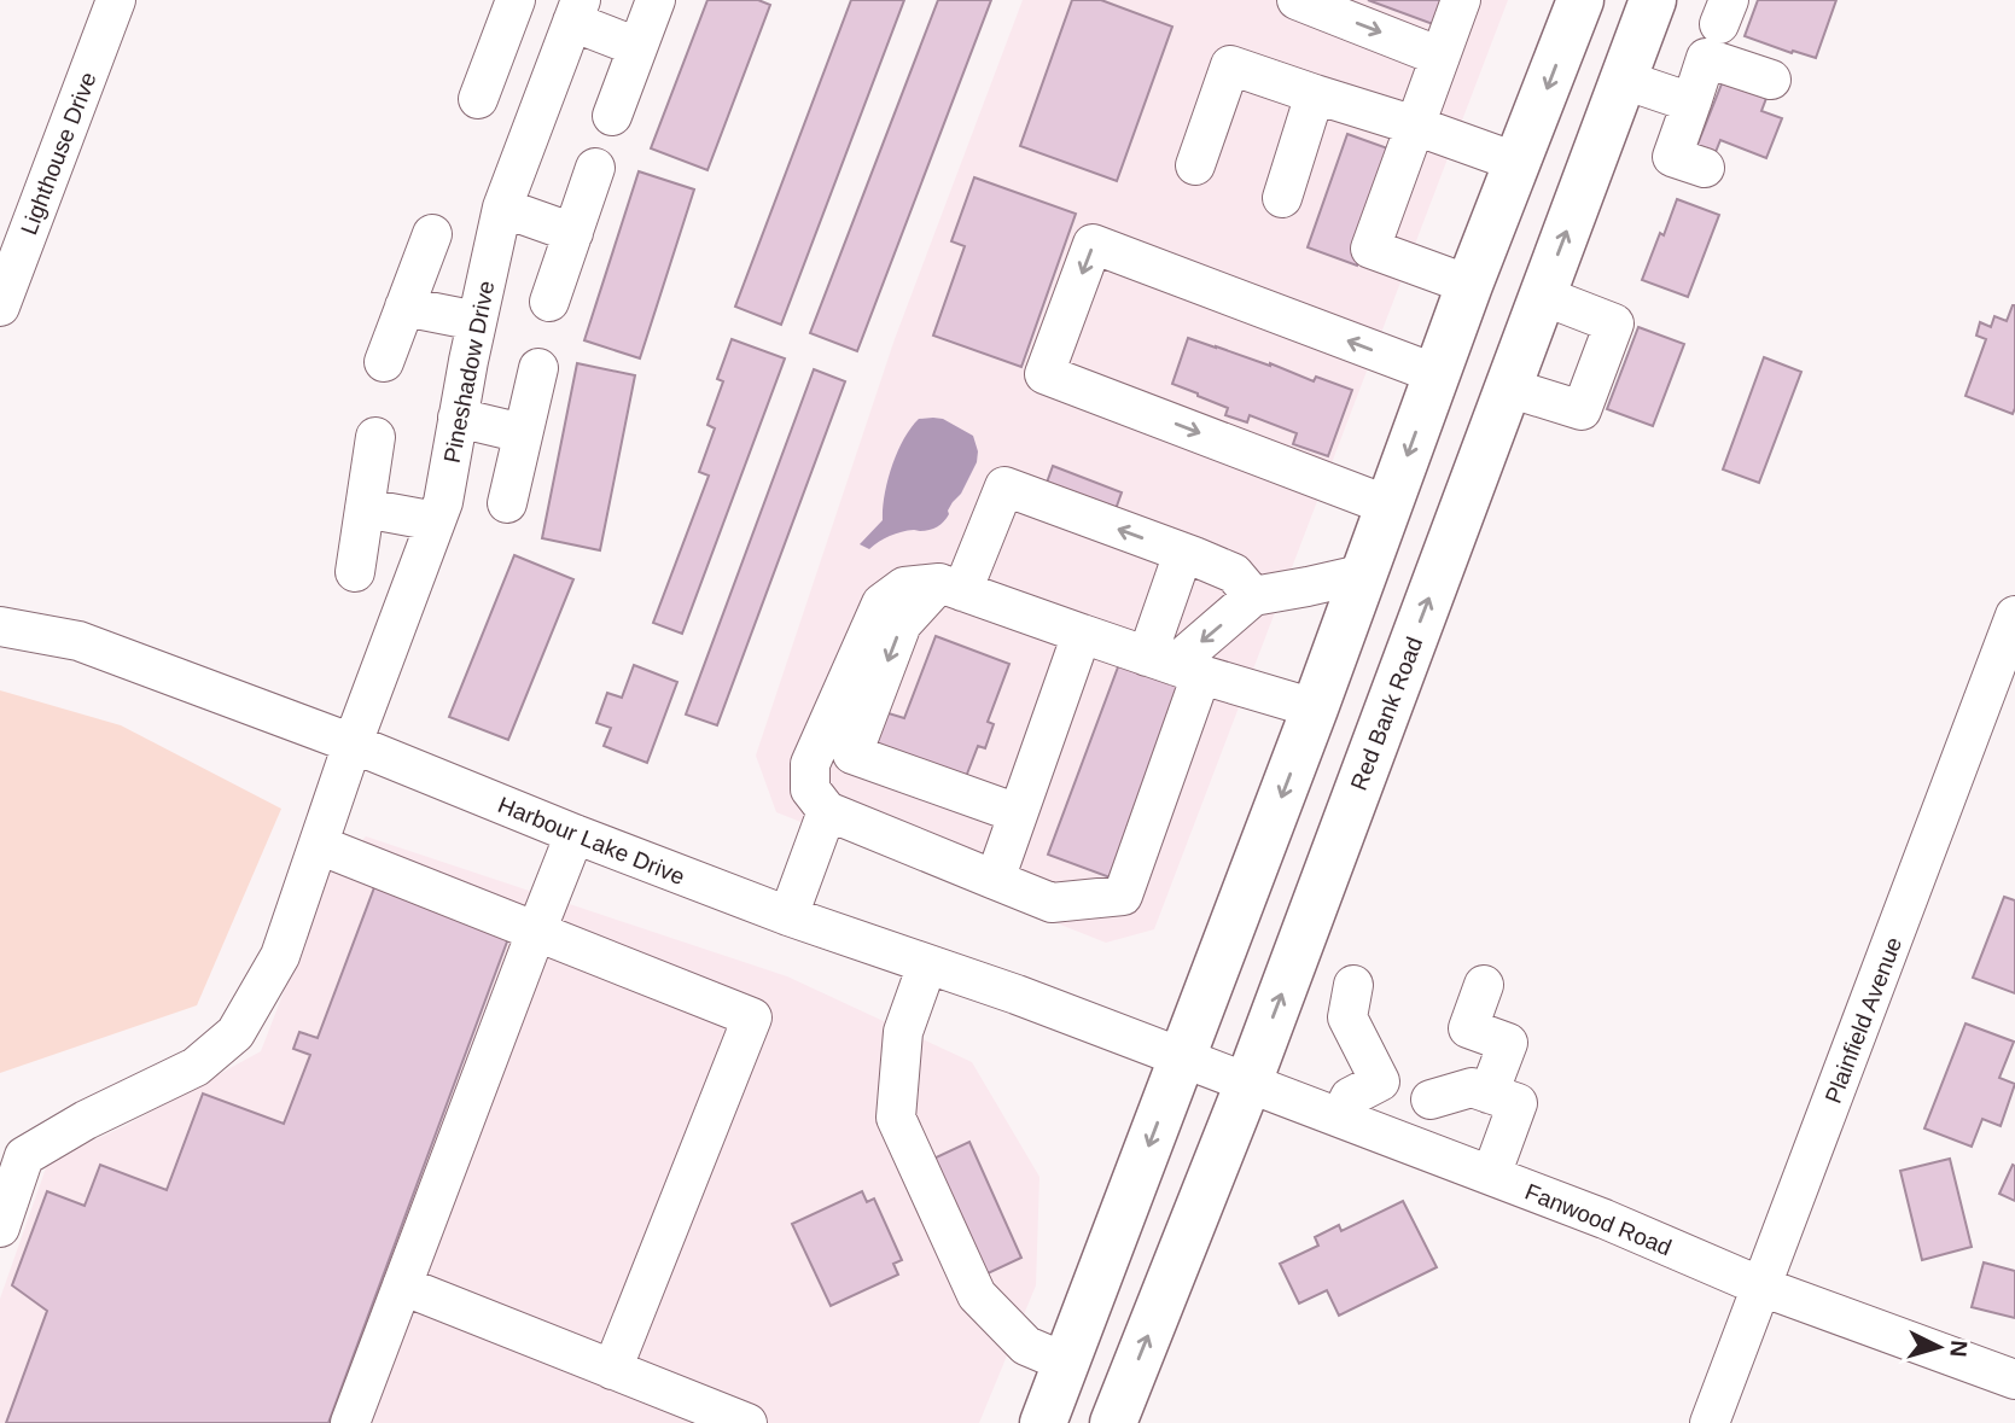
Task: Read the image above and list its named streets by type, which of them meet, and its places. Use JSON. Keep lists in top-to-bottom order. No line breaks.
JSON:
{"streets":{"main road":["Red Bank Road"],"street":["Lighthouse Drive","Pineshadow Drive","Harbour Lake Drive","Plainfield Avenue","Fanwood Road"]},"crossings":[["Pineshadow Drive","Harbour Lake Drive"],["Red Bank Road","Fanwood Road"],["Harbour Lake Drive","Fanwood Road"],["Plainfield Avenue","Fanwood Road"]],"north":"right"}
